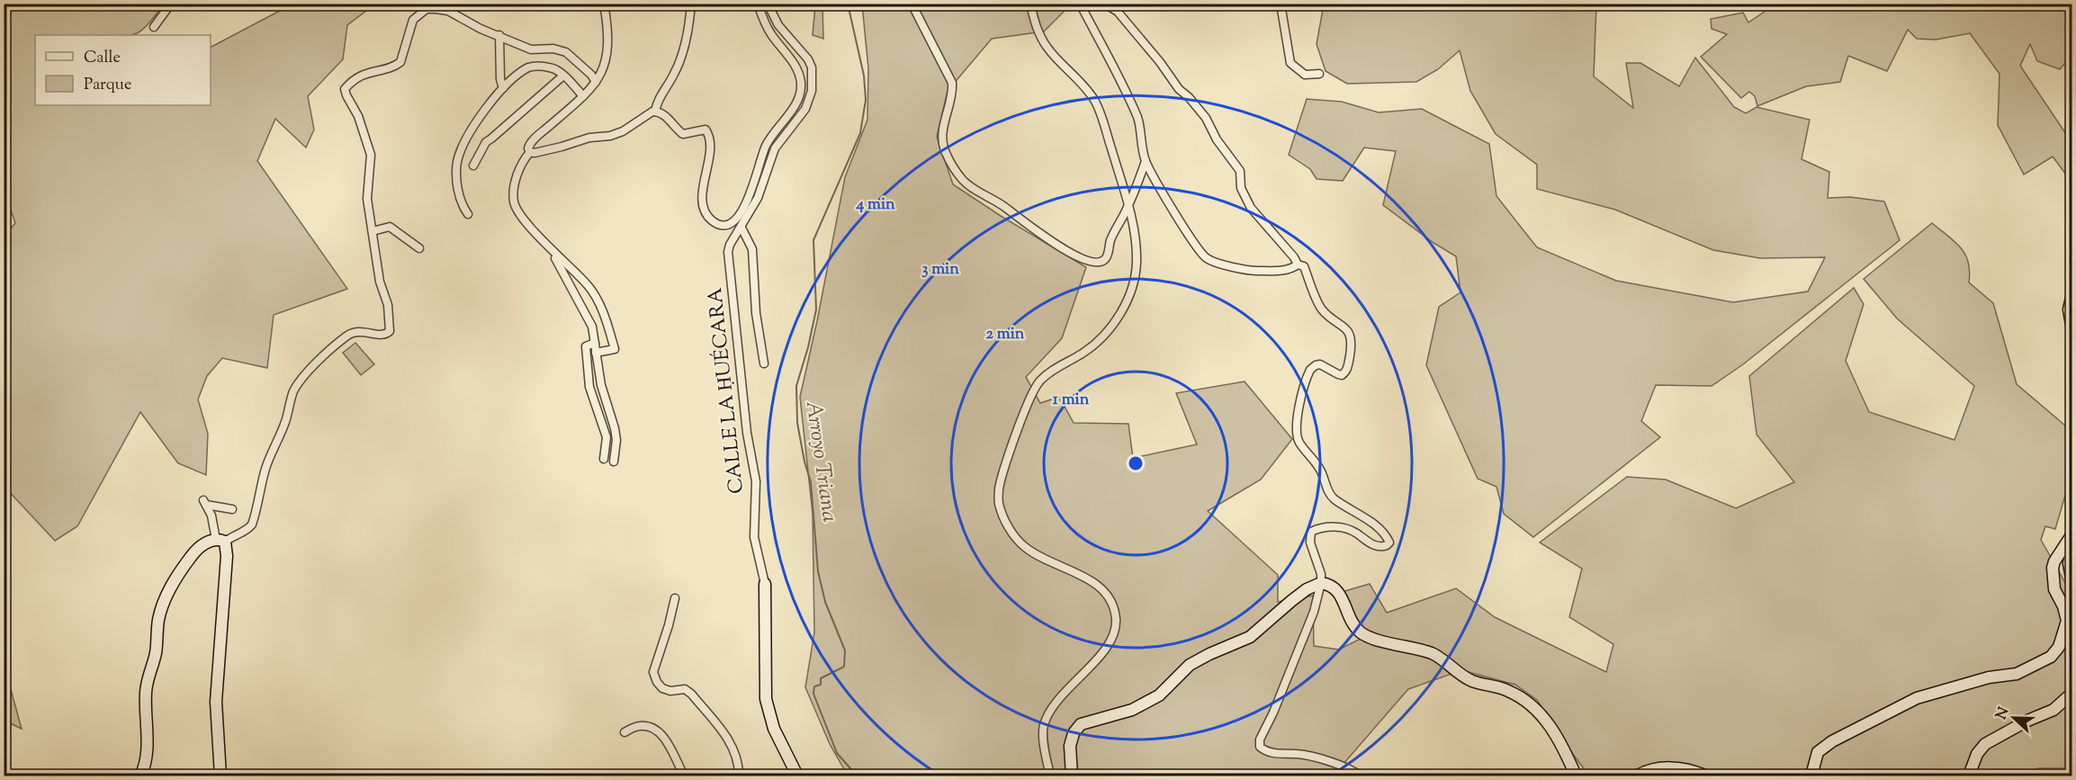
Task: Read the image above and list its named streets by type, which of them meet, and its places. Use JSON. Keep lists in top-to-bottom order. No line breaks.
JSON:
{"streets":{"street":["CALLE LA ḤUÉCARA"]},"water":["Arroyo Triana"],"legend":["Calle","Parque"],"north":"left","rings":["4 min","3 min","2 min","1 min"]}
